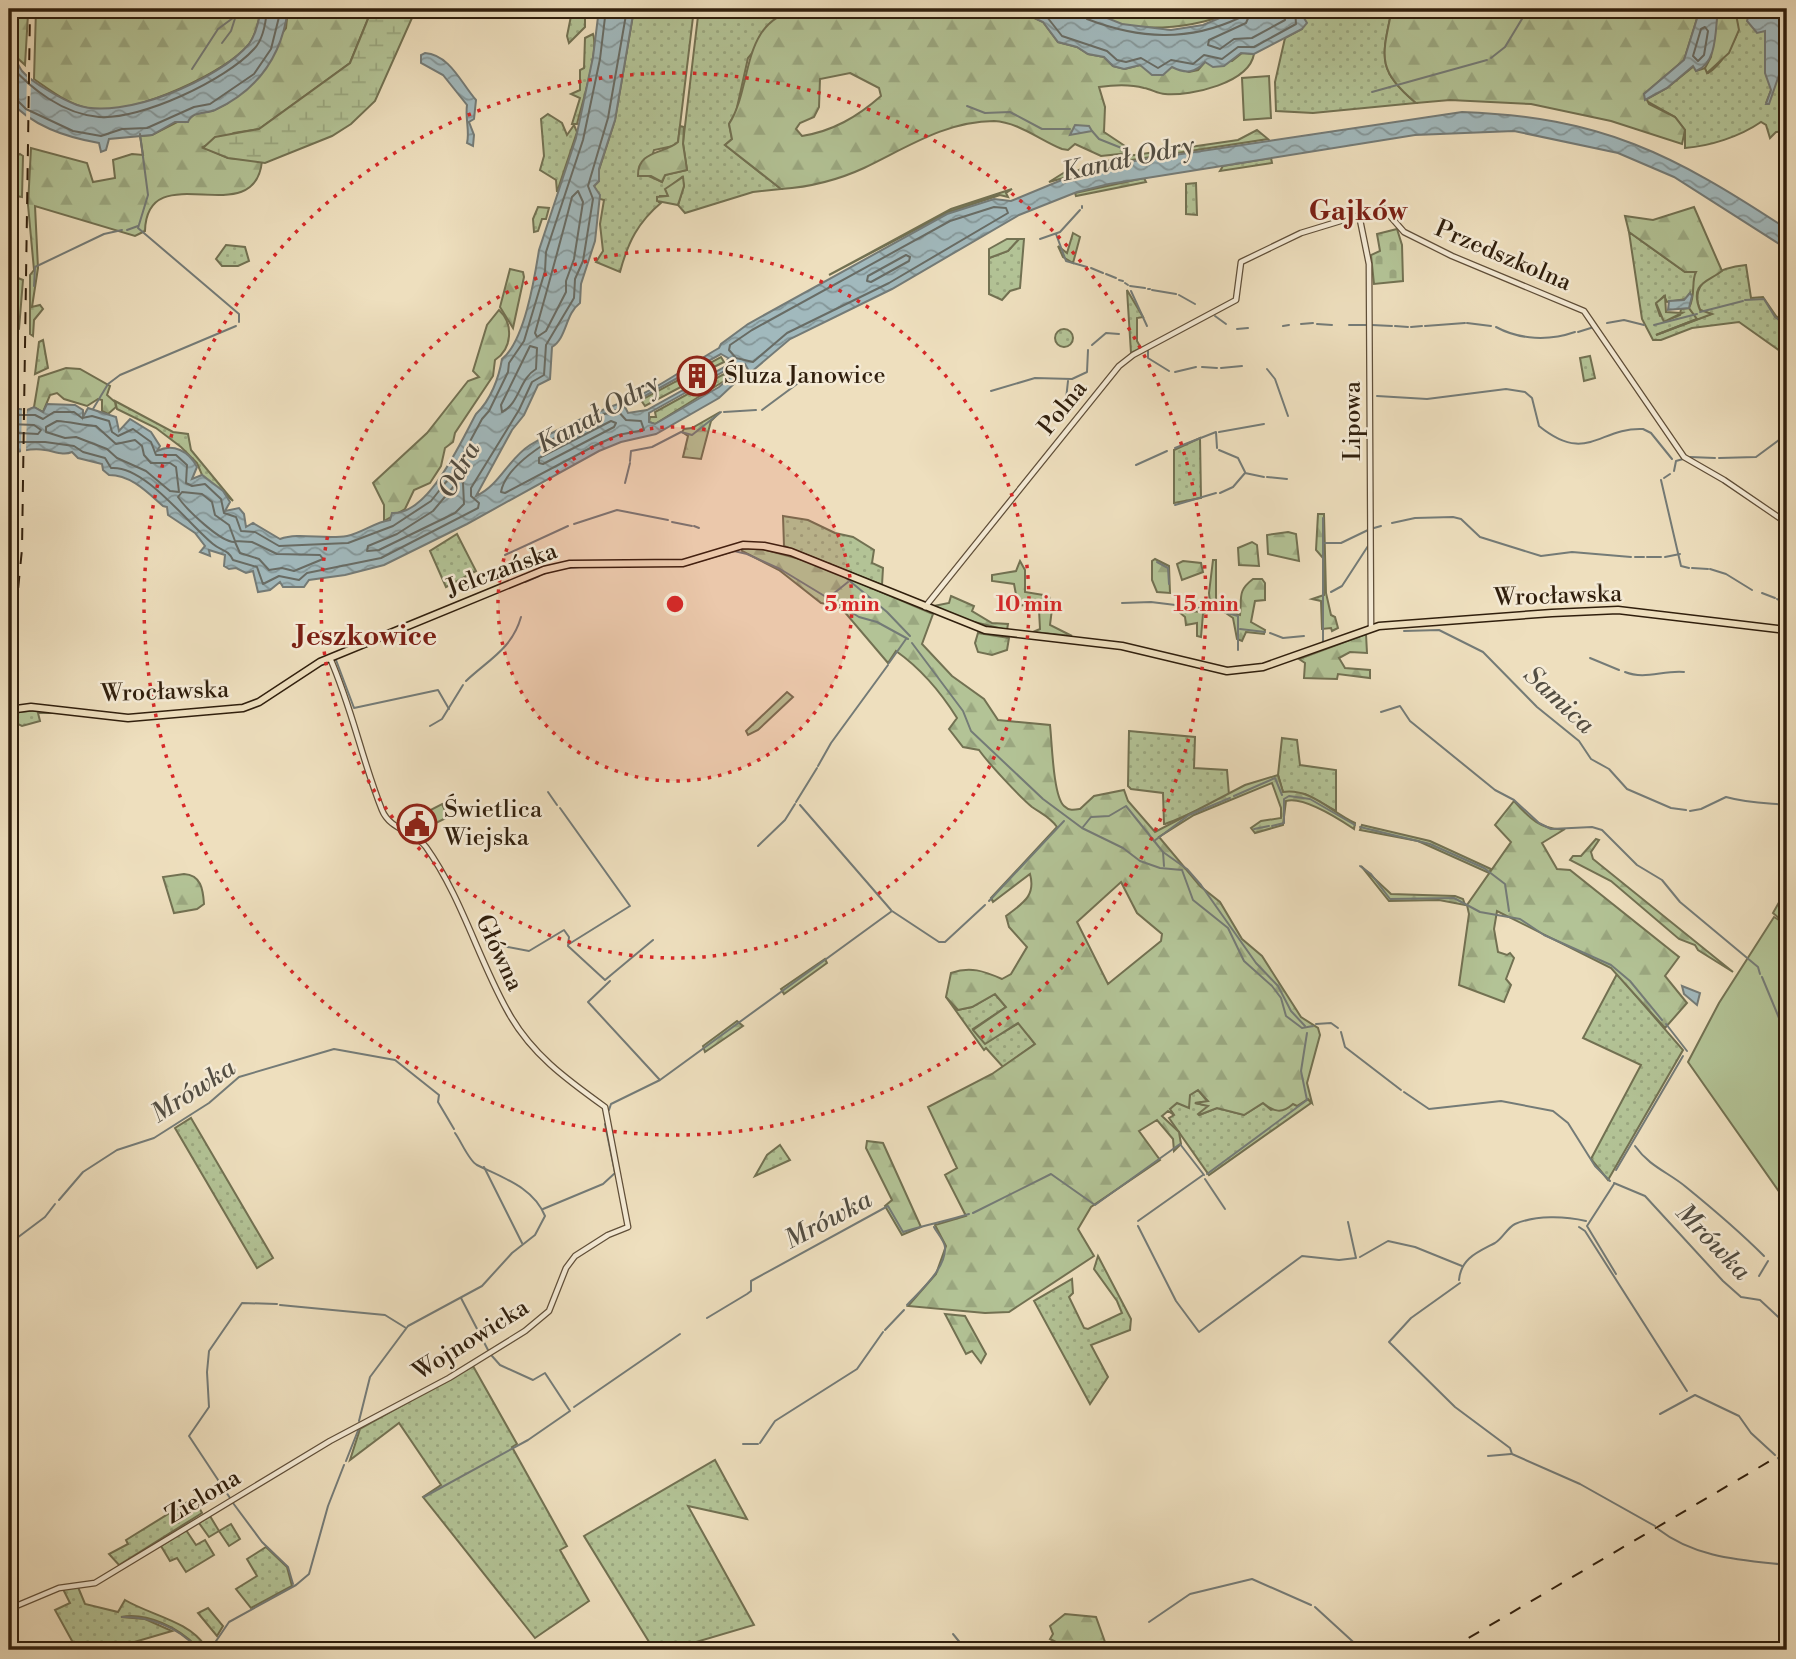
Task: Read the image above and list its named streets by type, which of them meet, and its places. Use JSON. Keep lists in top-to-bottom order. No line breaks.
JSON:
{"streets":{"main road":["Jelczańska","Wrocławska"],"street":["Przedszkolna","Polna","Lipowa","Główna","Wojnowicka","Zielona"]},"crossings":[["Przedszkolna","Polna"],["Przedszkolna","Lipowa"],["Polna","Lipowa"],["Polna","Jelczańska"],["Polna","Wrocławska"],["Lipowa","Wrocławska"],["Jelczańska","Wrocławska"],["Jelczańska","Główna"],["Główna","Wojnowicka"],["Wojnowicka","Zielona"]],"districts":["Gajków","Jeszkowice"],"water":["Kanał Odry","Odra","Samica","Mrówka"],"places":{"building":["Śluza Janowice"],"public building":["Świetlica Wiejska"]},"rings":["5 min","10 min","15 min"]}
